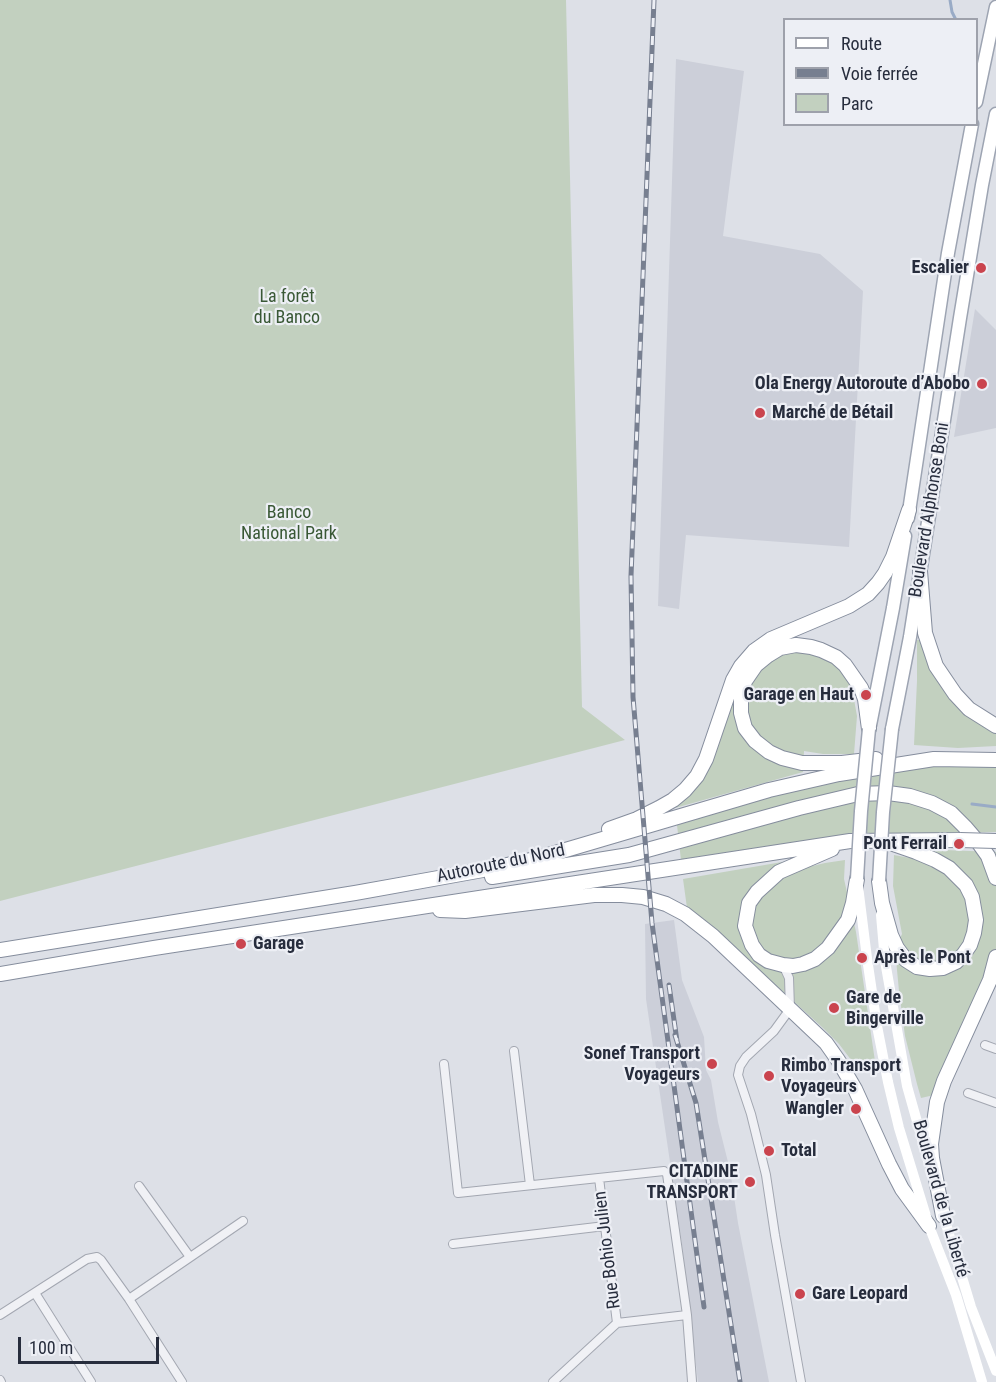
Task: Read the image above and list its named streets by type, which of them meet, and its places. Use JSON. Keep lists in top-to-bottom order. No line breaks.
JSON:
{"streets":{"highway":["Autoroute du Nord"],"main road":["Boulevard Alphonse Boni","Boulevard de la Liberté"],"street":["Rue Bohio Julien"]},"crossings":[["Boulevard Alphonse Boni","Boulevard de la Liberté"]],"parks":["La forêt du Banco","Banco National Park"],"places":["Escalier","Ola Energy Autoroute d’Abobo","Marché de Bétail","Garage en Haut","Pont Ferrail","Garage","Après le Pont","Gare de Bingerville","Sonef Transport Voyageurs","Rimbo Transport Voyageurs","Wangler","Total","CITADINE TRANSPORT","Gare Leopard"],"legend":["Route","Voie ferrée","Parc"],"scale_bar":"100 m"}
